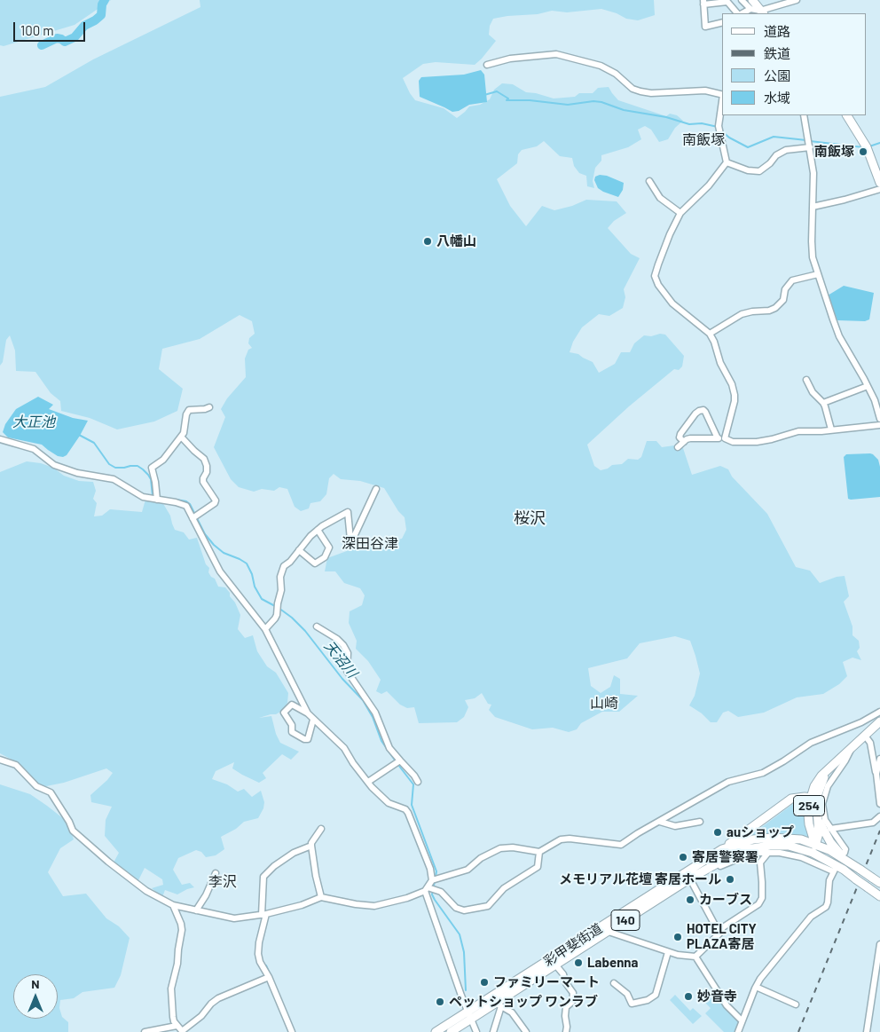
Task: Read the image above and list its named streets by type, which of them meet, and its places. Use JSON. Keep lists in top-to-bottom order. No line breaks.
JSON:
{"streets":{"highway":["254","140","彩甲斐街道"]},"crossings":[["254","彩甲斐街道"]],"districts":["南飯塚","桜沢","深田谷津","山崎","李沢"],"water":["大正池","天沼川"],"places":["南飯塚","八幡山","auショップ","寄居警察署","メモリアル花壇 寄居ホール","カーブス","HOTEL CITY PLAZA寄居","Labenna","ファミリーマート","妙音寺","ペットショップ ワンラブ"],"legend":["道路","鉄道","公園","水域"],"scale_bar":"100 m","north":"top"}
